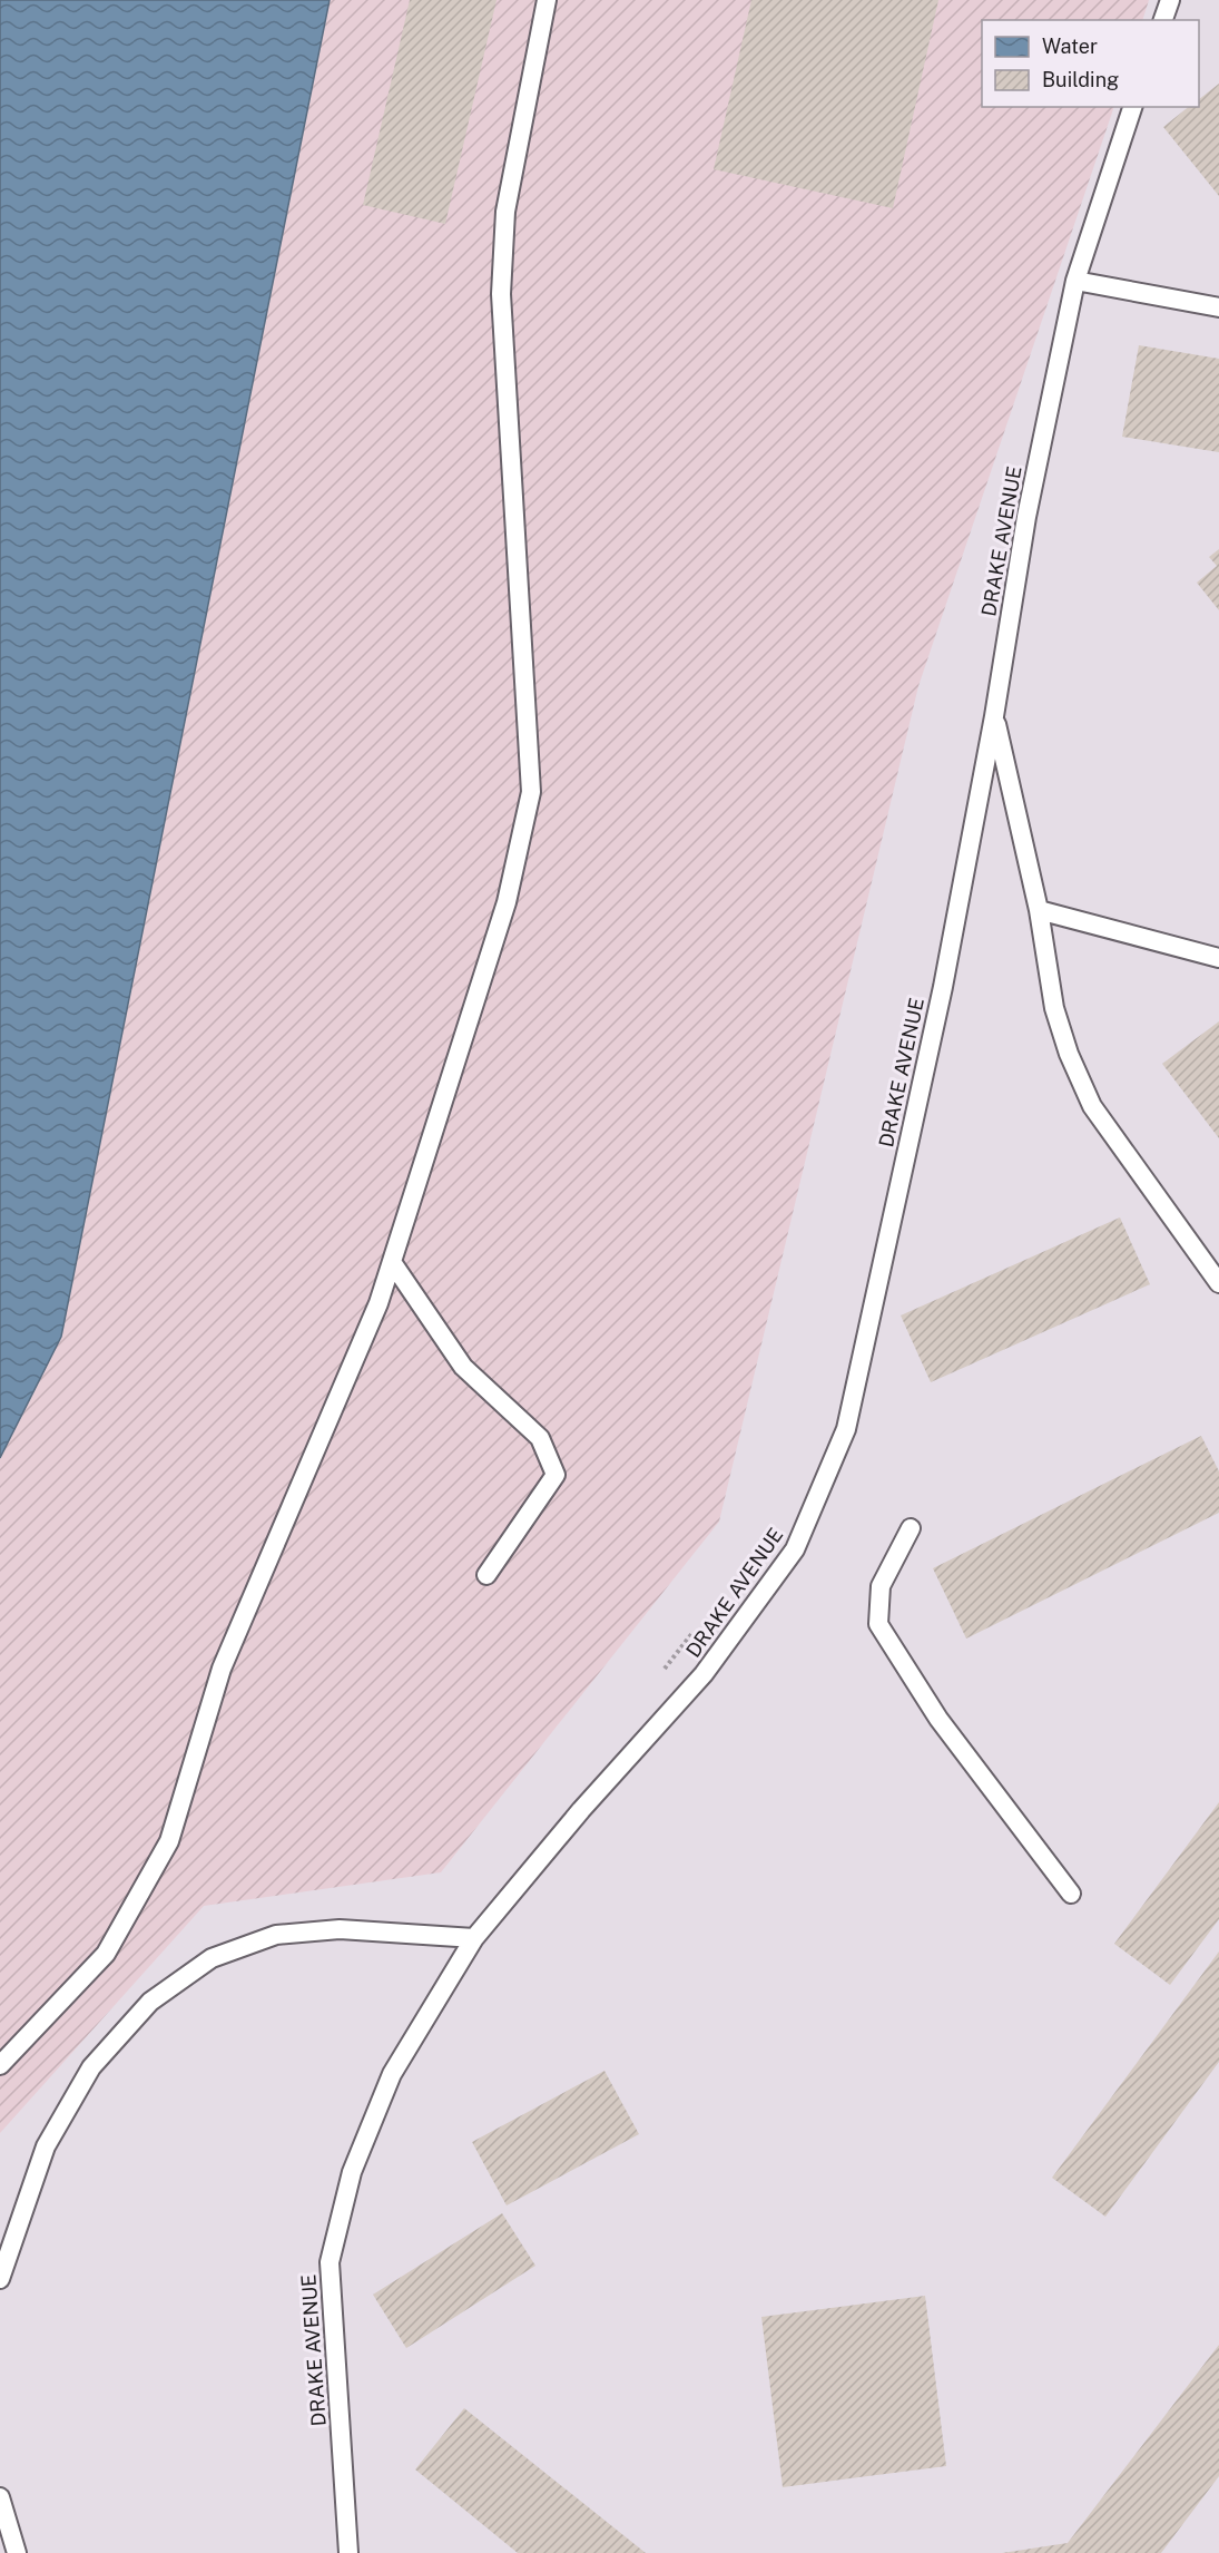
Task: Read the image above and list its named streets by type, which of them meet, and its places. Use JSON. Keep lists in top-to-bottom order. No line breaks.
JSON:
{"streets":{"lane":["DRAKE AVENUE"]},"legend":["Water","Building"]}
